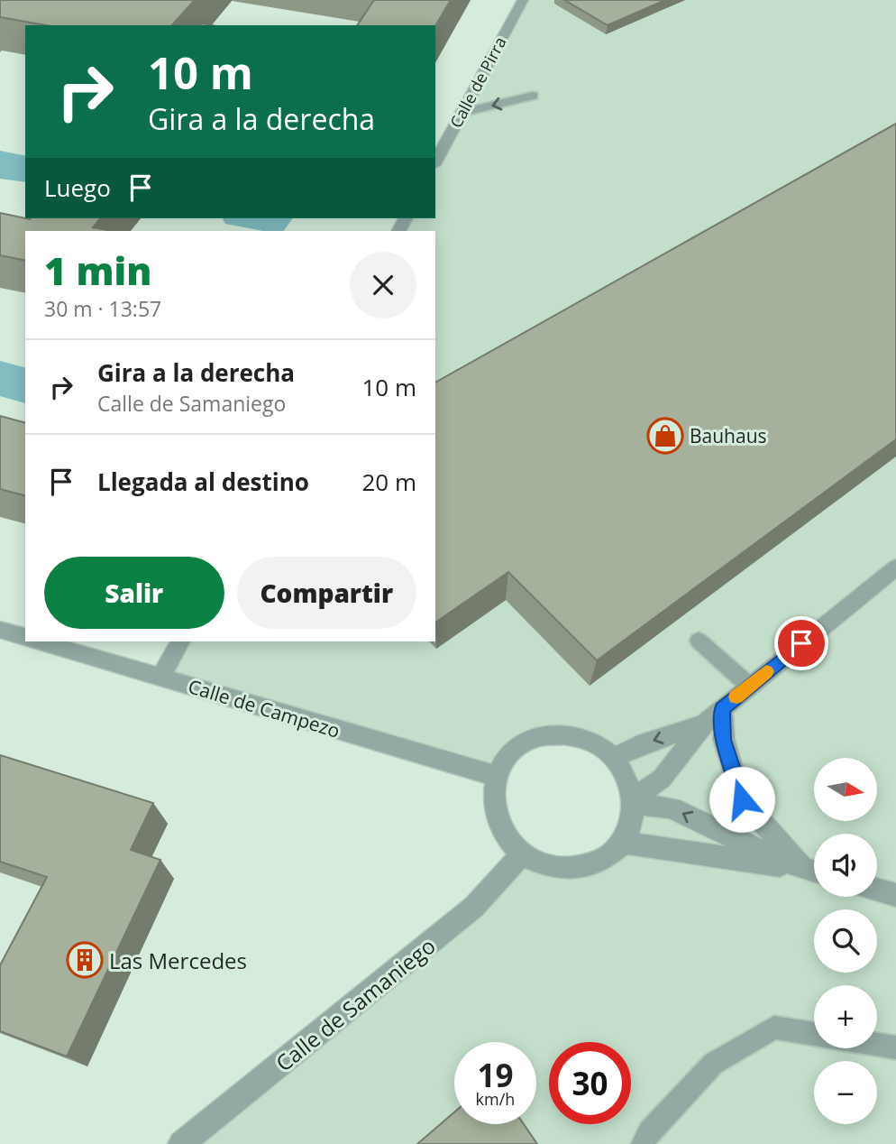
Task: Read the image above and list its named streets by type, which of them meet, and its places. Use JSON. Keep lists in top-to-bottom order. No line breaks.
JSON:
{"streets":{"street":["Calle de Pirra","Calle de Campezo","Calle de Samaniego"]},"crossings":[["Calle de Campezo","Calle de Samaniego"]],"places":{"shop":["Bauhaus"],"building":["Las Mercedes"]},"north":"right","page":{"turn":["10 m","Gira a la derecha"],"then":"Luego","heading":["1 min","30 m · 13:57"],"list":[{"name":"Gira a la derecha","note":"Calle de Samaniego","value":"10 m"},{"name":"Llegada al destino","value":"20 m"}],"buttons":["Salir","Compartir"],"map_buttons":["+","−"],"speed":"19 km/h","limit":"30"}}
